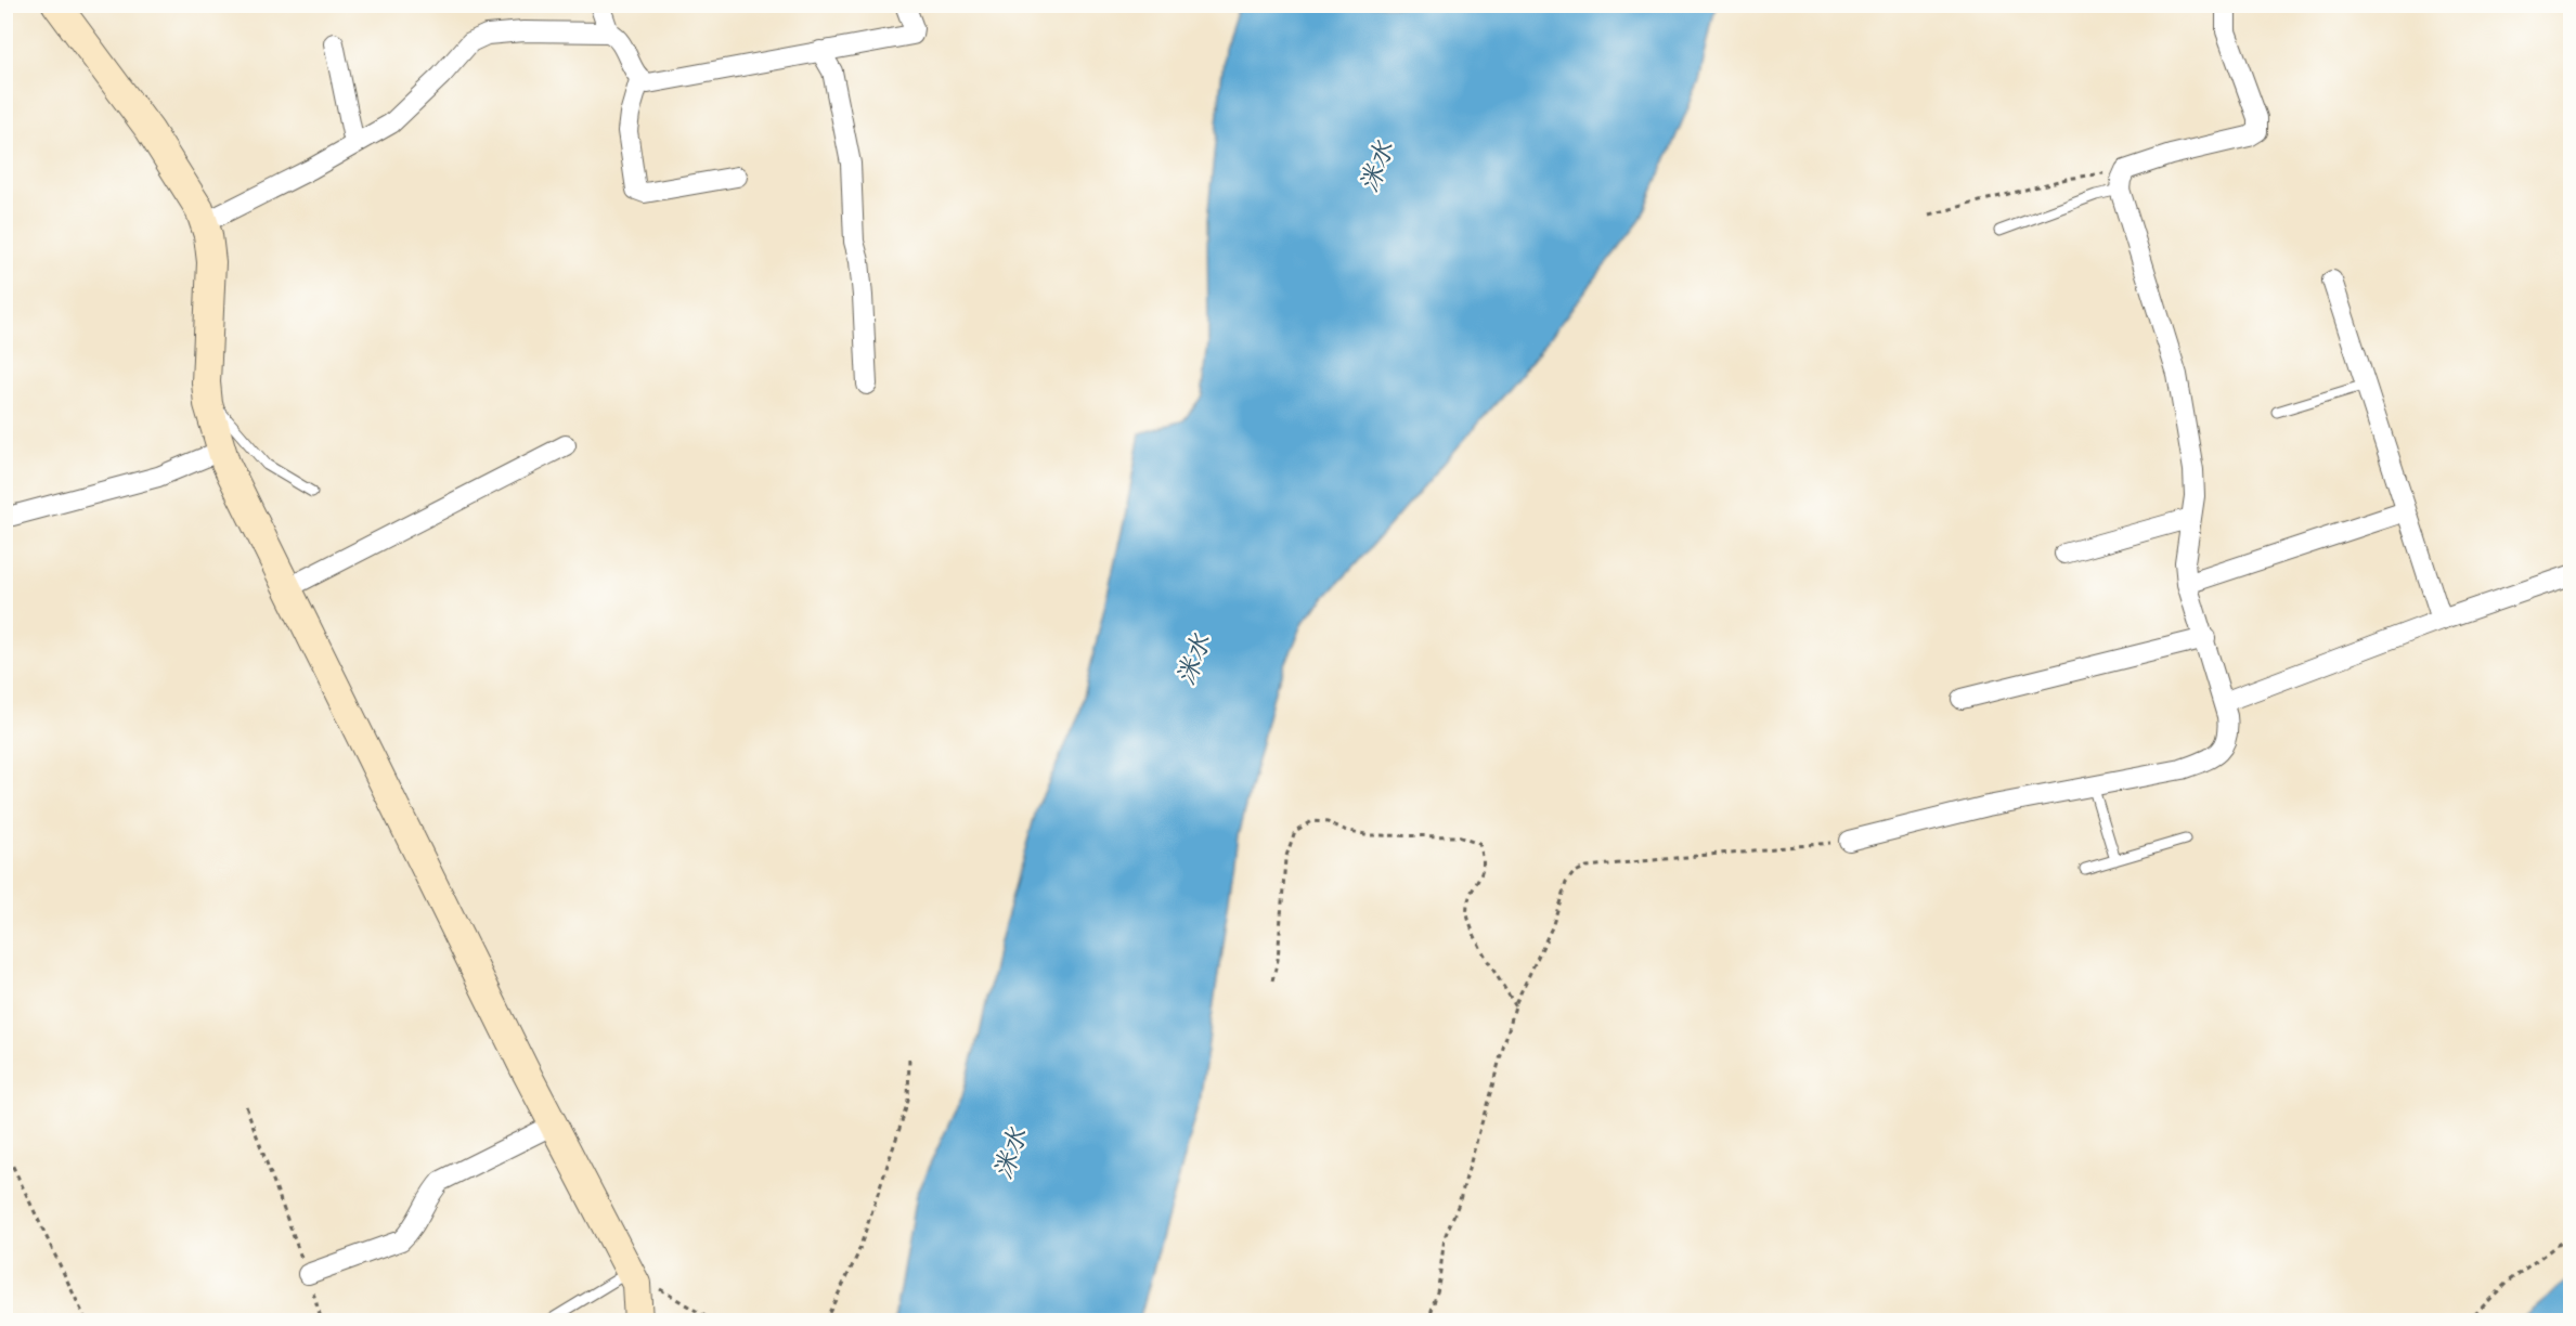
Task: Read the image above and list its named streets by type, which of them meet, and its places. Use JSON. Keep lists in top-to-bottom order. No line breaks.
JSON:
{"water":["洣水"]}
